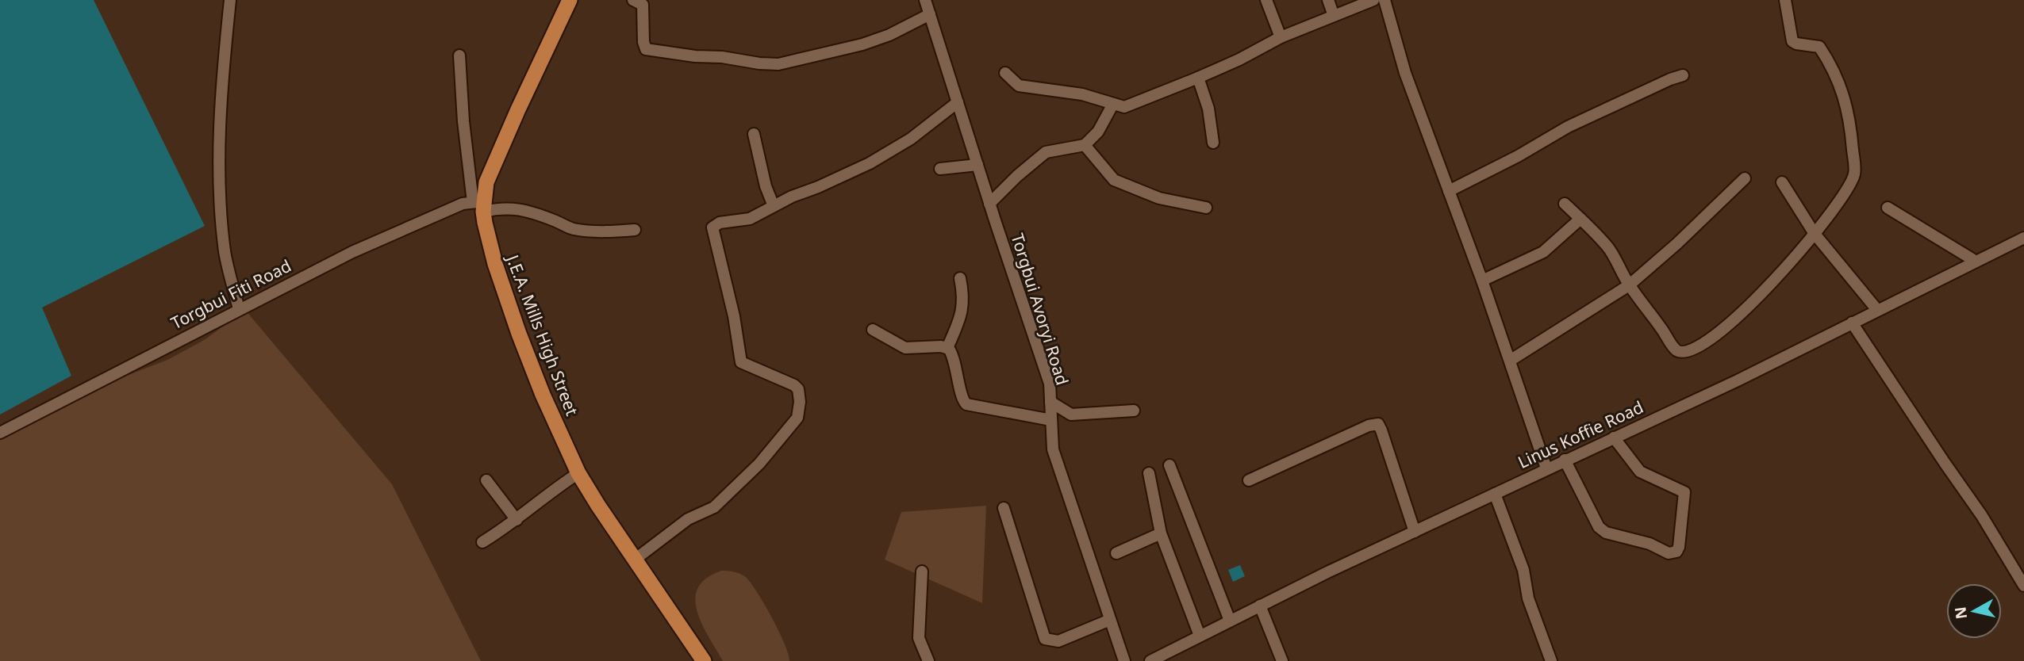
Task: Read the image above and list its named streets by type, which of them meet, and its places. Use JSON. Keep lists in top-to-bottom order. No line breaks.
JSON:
{"streets":{"highway":["J.E.A. Mills High Street"],"street":["Torgbui Fiti Road","Torgbui Avoryi Road","Linus Koffie Road"]},"crossings":[["Torgbui Fiti Road","J.E.A. Mills High Street"]],"north":"left"}
